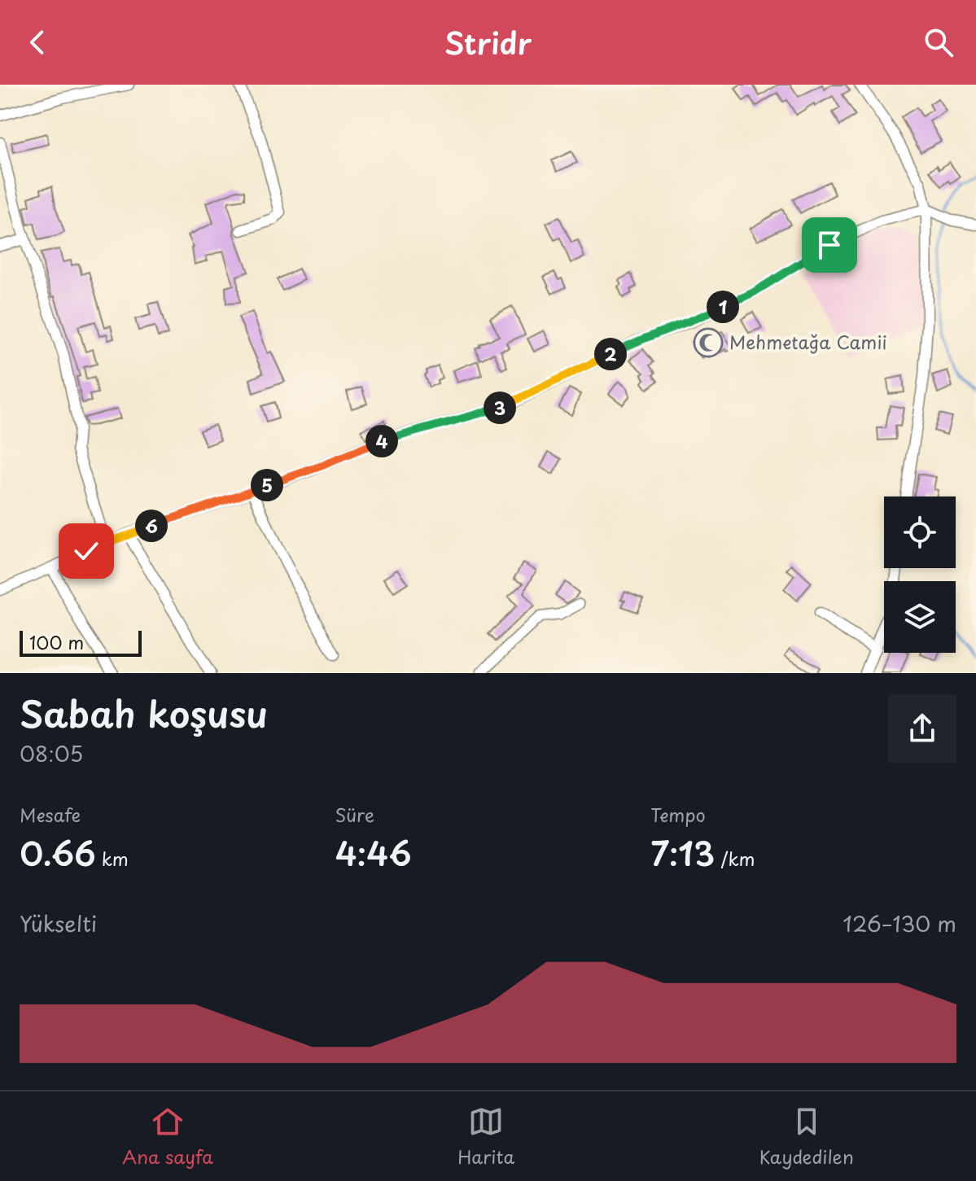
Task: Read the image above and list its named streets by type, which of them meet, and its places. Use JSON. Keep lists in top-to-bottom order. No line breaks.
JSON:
{"places":{"mosque":["Mehmetağa Camii"]},"scale_bar":"100 m","page":{"header":"Stridr","pins":["1","2","3","4","5","6"],"scale":"100 m","heading":["Sabah koşusu","08:05"],"stats":[["Mesafe","0.66 km"],["Süre","4:46"],["Tempo","7:13 /km"]],"chart":["Yükselti","126–130 m"],"tabs":["Ana sayfa","Harita","Kaydedilen"]}}
